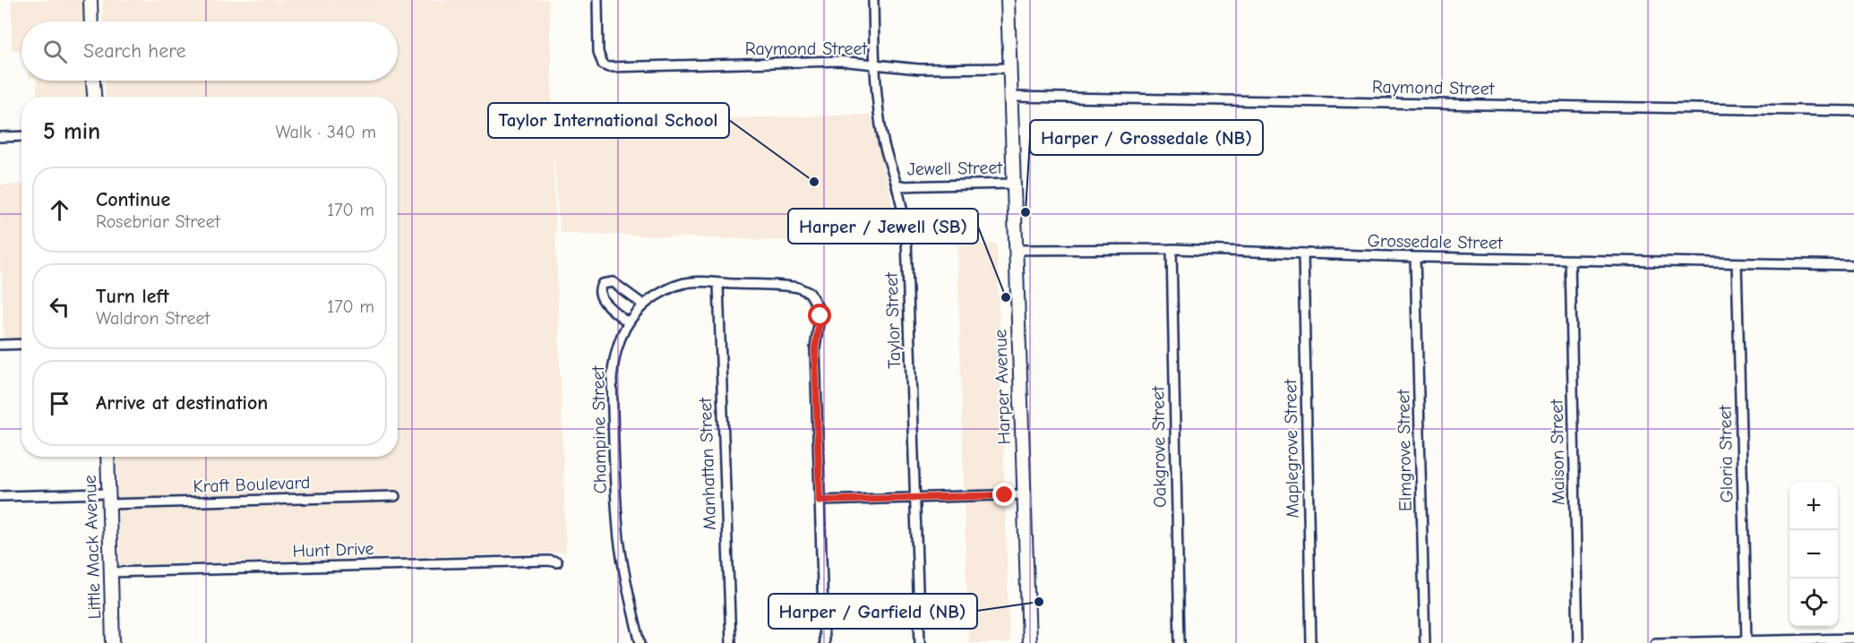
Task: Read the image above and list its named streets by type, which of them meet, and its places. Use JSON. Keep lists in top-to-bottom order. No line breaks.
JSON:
{"streets":{"main road":["Harper Avenue","Little Mack Avenue"],"street":["Raymond Street","Jewell Street","Grossedale Street","Taylor Street","Champine Street","Oakgrove Street","Maplegrove Street","Elmgrove Street","Maison Street","Gloria Street","Manhattan Street","Kraft Boulevard","Hunt Drive"]},"crossings":[["Raymond Street","Taylor Street"],["Raymond Street","Harper Avenue"],["Jewell Street","Taylor Street"],["Jewell Street","Harper Avenue"],["Grossedale Street","Harper Avenue"],["Grossedale Street","Oakgrove Street"],["Grossedale Street","Maplegrove Street"],["Grossedale Street","Elmgrove Street"],["Grossedale Street","Maison Street"],["Grossedale Street","Gloria Street"],["Champine Street","Manhattan Street"],["Kraft Boulevard","Little Mack Avenue"],["Little Mack Avenue","Hunt Drive"]],"places":["Taylor International School","Harper / Grossedale (NB)","Harper / Jewell (SB)","Harper / Garfield (NB)"],"page":{"search":"Search here","heading":["5 min","Walk · 340 m"],"list":[["Continue","Rosebriar Street","170 m"],["Turn left","Waldron Street","170 m"],"Arrive at destination"],"map_buttons":["+","−"]}}
